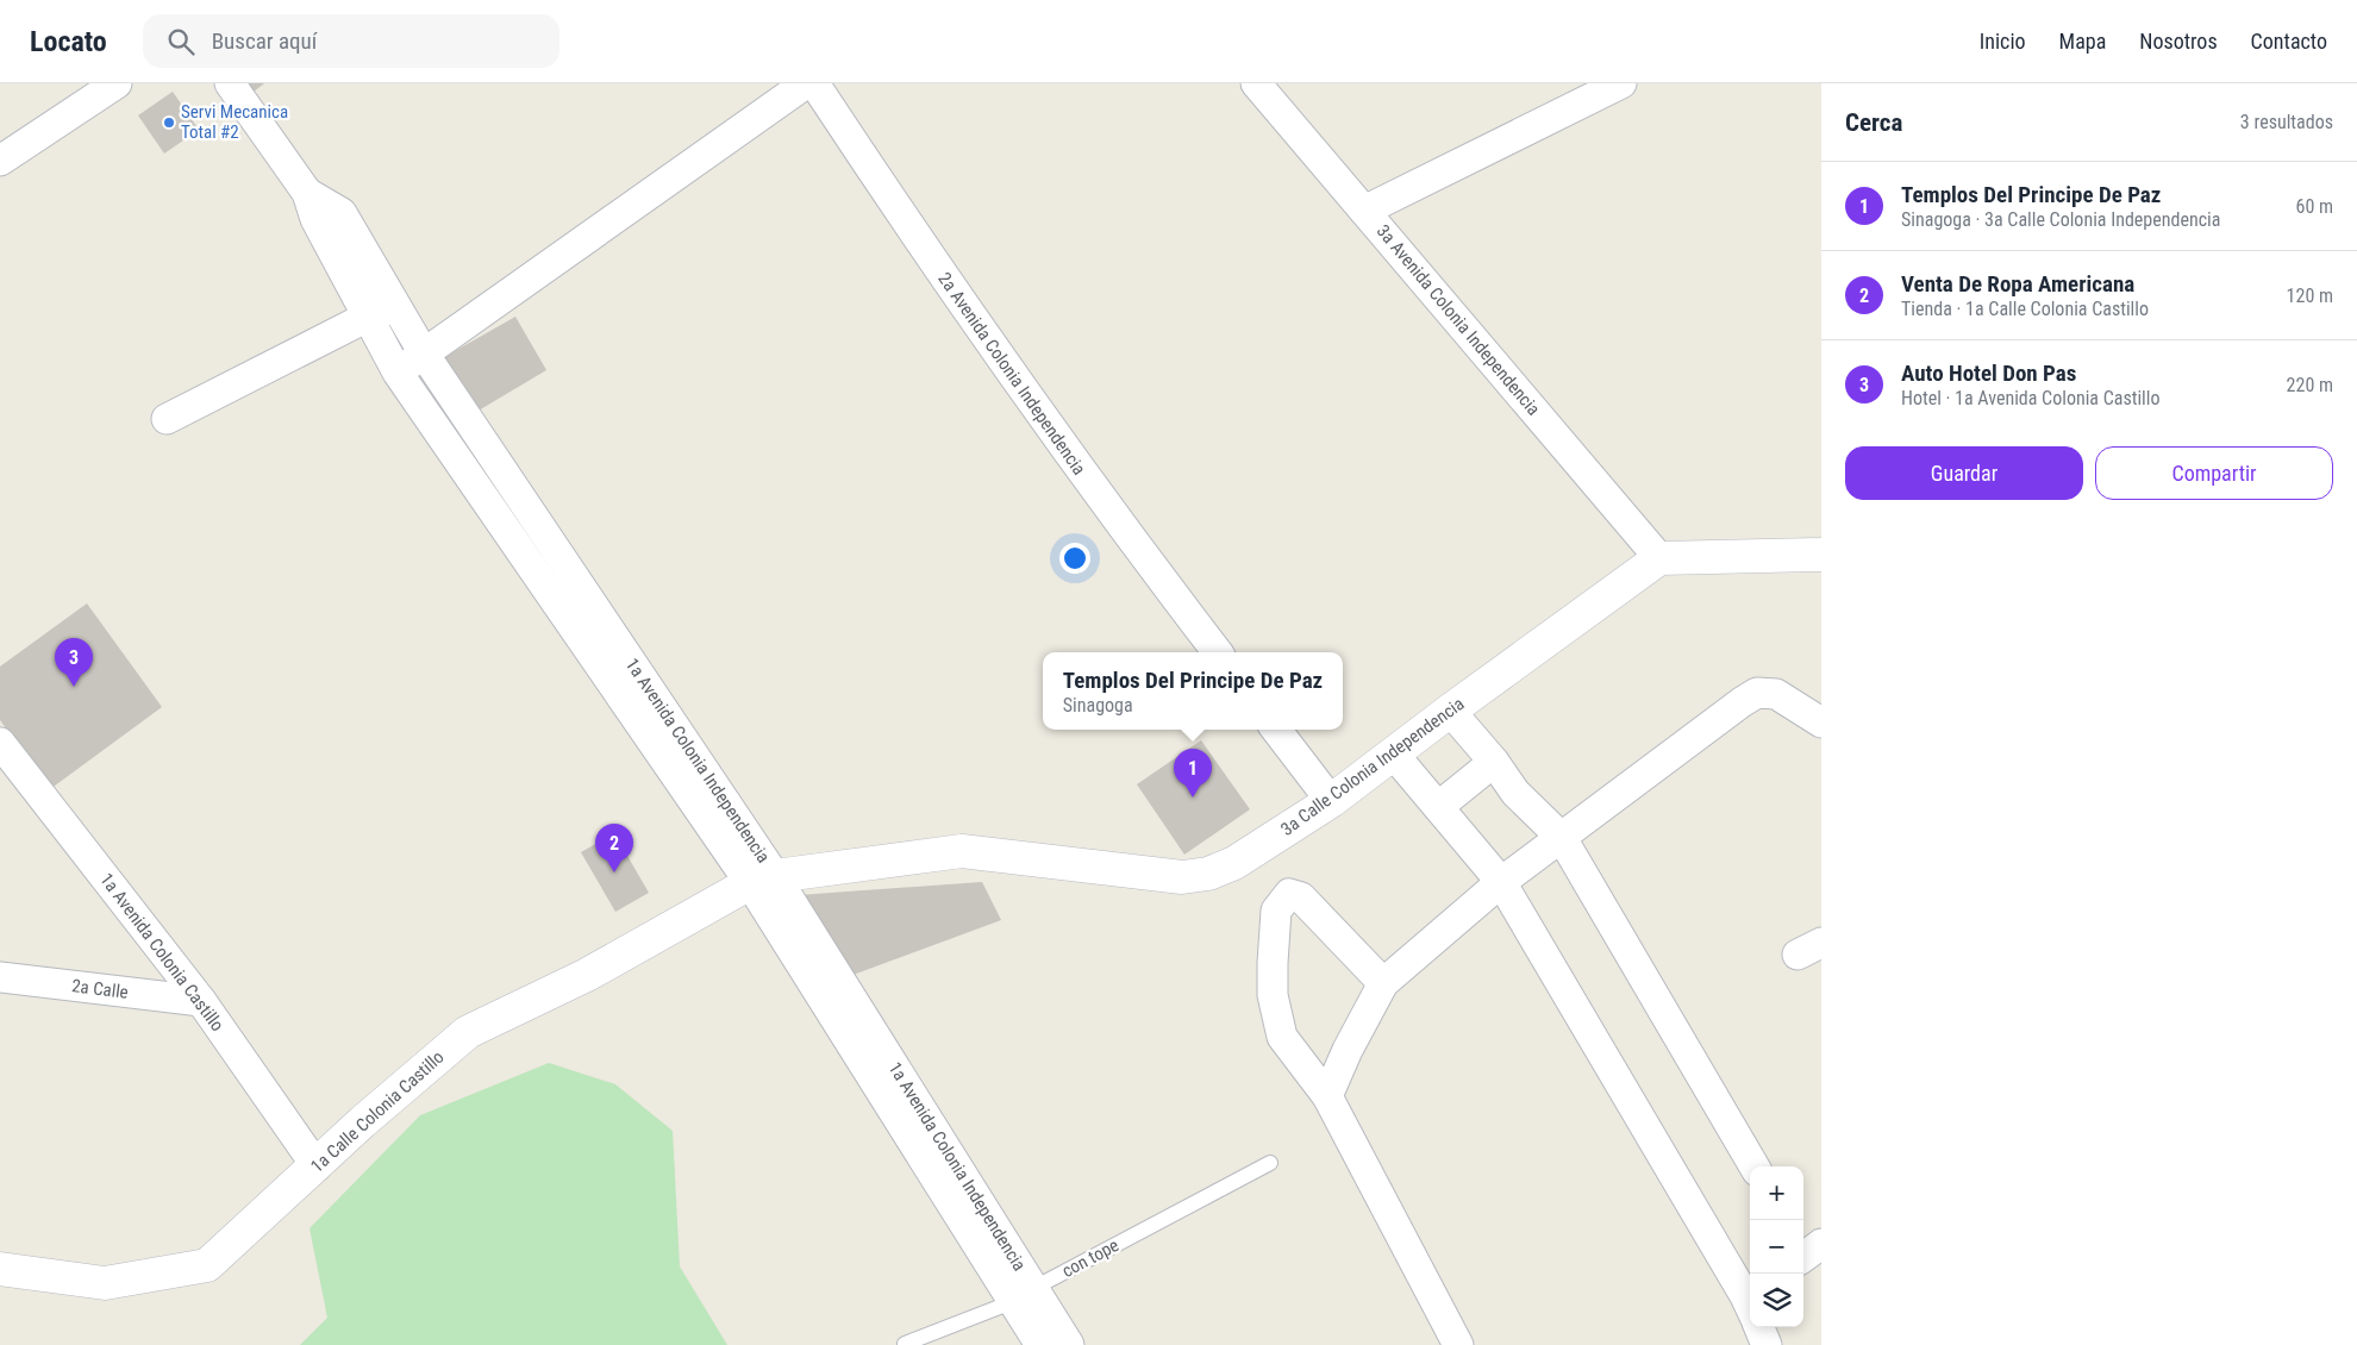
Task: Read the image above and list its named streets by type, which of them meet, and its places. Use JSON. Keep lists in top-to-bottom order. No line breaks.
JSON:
{"streets":{"street":["3a Avenida Colonia Independencia","2a Avenida Colonia Independencia","1a Avenida Colonia Independencia","3a Calle Colonia Independencia","1a Avenida Colonia Castillo","2a Calle","1a Calle Colonia Castillo"],"lane":["con tope"]},"crossings":[["3a Avenida Colonia Independencia","3a Calle Colonia Independencia"],["1a Avenida Colonia Independencia","3a Calle Colonia Independencia"],["1a Avenida Colonia Independencia","1a Calle Colonia Castillo"],["1a Avenida Colonia Independencia","con tope"],["3a Calle Colonia Independencia","1a Calle Colonia Castillo"],["1a Avenida Colonia Castillo","2a Calle"],["1a Avenida Colonia Castillo","1a Calle Colonia Castillo"]],"places":["Servi Mecanica Total #2"],"page":{"header":"Locato","search":"Buscar aquí","nav":["Inicio","Mapa","Nosotros","Contacto"],"heading":["Cerca","3 resultados"],"list":[{"mark":"1","name":"Templos Del Principe De Paz","note":"Sinagoga · 3a Calle Colonia Independencia","value":"60 m"},{"mark":"2","name":"Venta De Ropa Americana","note":"Tienda · 1a Calle Colonia Castillo","value":"120 m"},{"mark":"3","name":"Auto Hotel Don Pas","note":"Hotel · 1a Avenida Colonia Castillo","value":"220 m"}],"buttons":["Guardar","Compartir"],"pins":["3","1","2"],"popup":["Templos Del Principe De Paz","Sinagoga"],"map_buttons":["+","−"]}}
